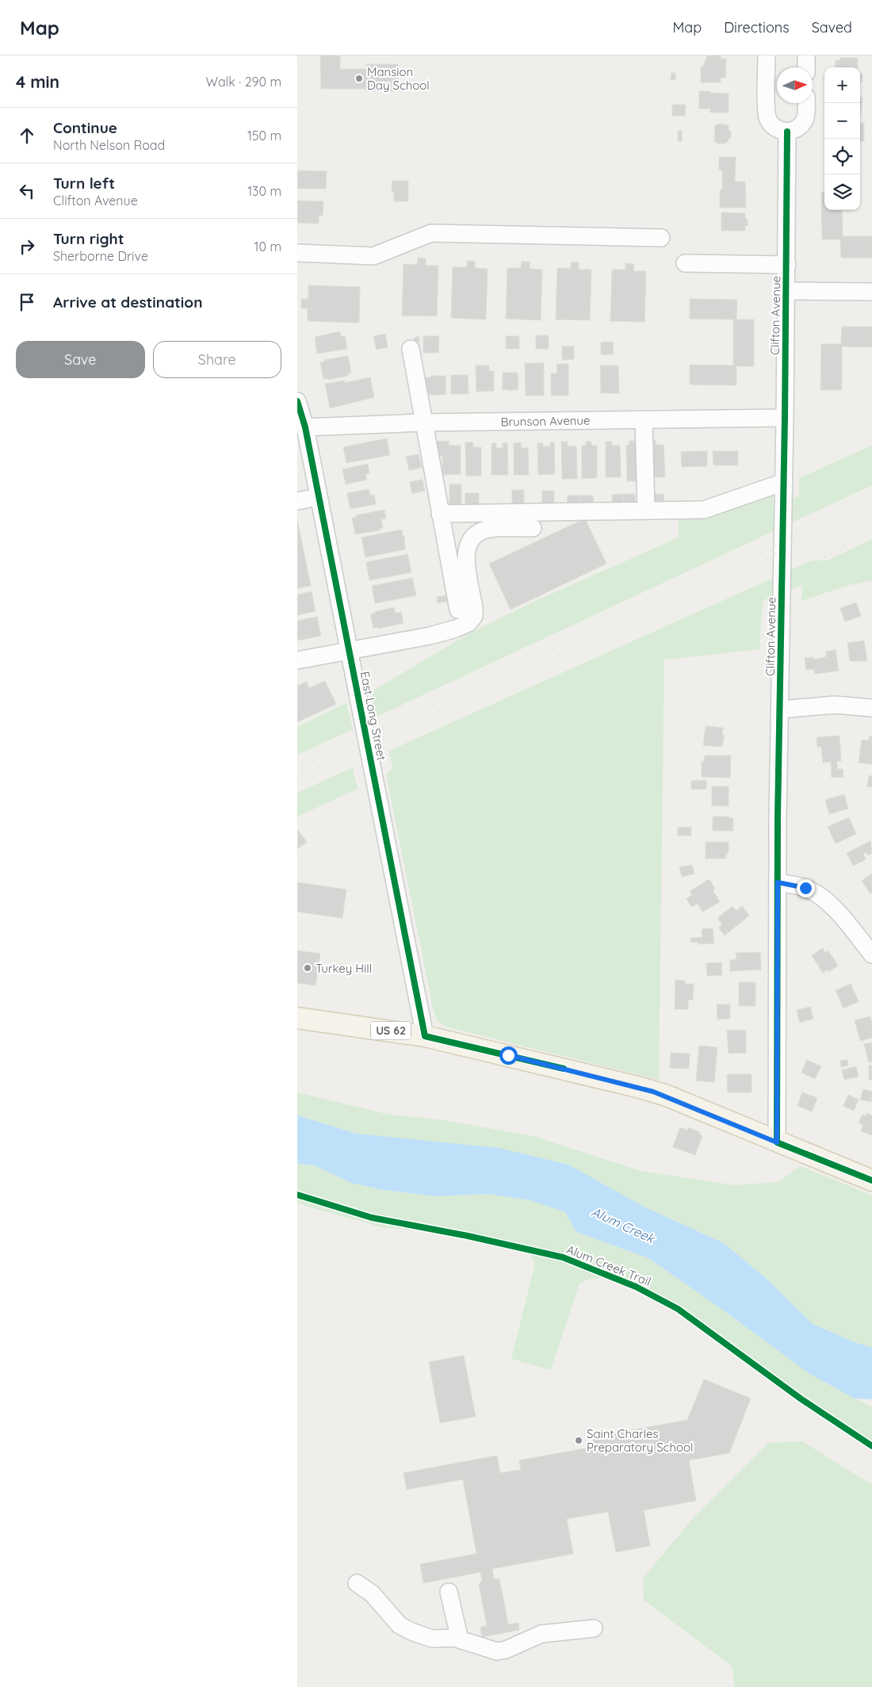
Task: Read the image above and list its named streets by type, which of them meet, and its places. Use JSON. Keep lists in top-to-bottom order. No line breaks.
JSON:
{"streets":{"main road":["US 62"],"street":["Clifton Avenue","Brunson Avenue","East Long Street"],"cycle path":["Alum Creek Trail"]},"crossings":[["Clifton Avenue","Brunson Avenue"],["Clifton Avenue","US 62"],["Brunson Avenue","East Long Street"],["East Long Street","US 62"]],"water":["Alum Creek"],"places":["Mansion Day School","Turkey Hill","Saint Charles Preparatory School"],"north":"right","page":{"header":"Map","nav":["Map","Directions","Saved"],"heading":["4 min","Walk · 290 m"],"map_buttons":["+","−"],"list":[["Continue","North Nelson Road","150 m"],["Turn left","Clifton Avenue","130 m"],["Turn right","Sherborne Drive","10 m"],"Arrive at destination"],"buttons":["Save","Share"]}}
